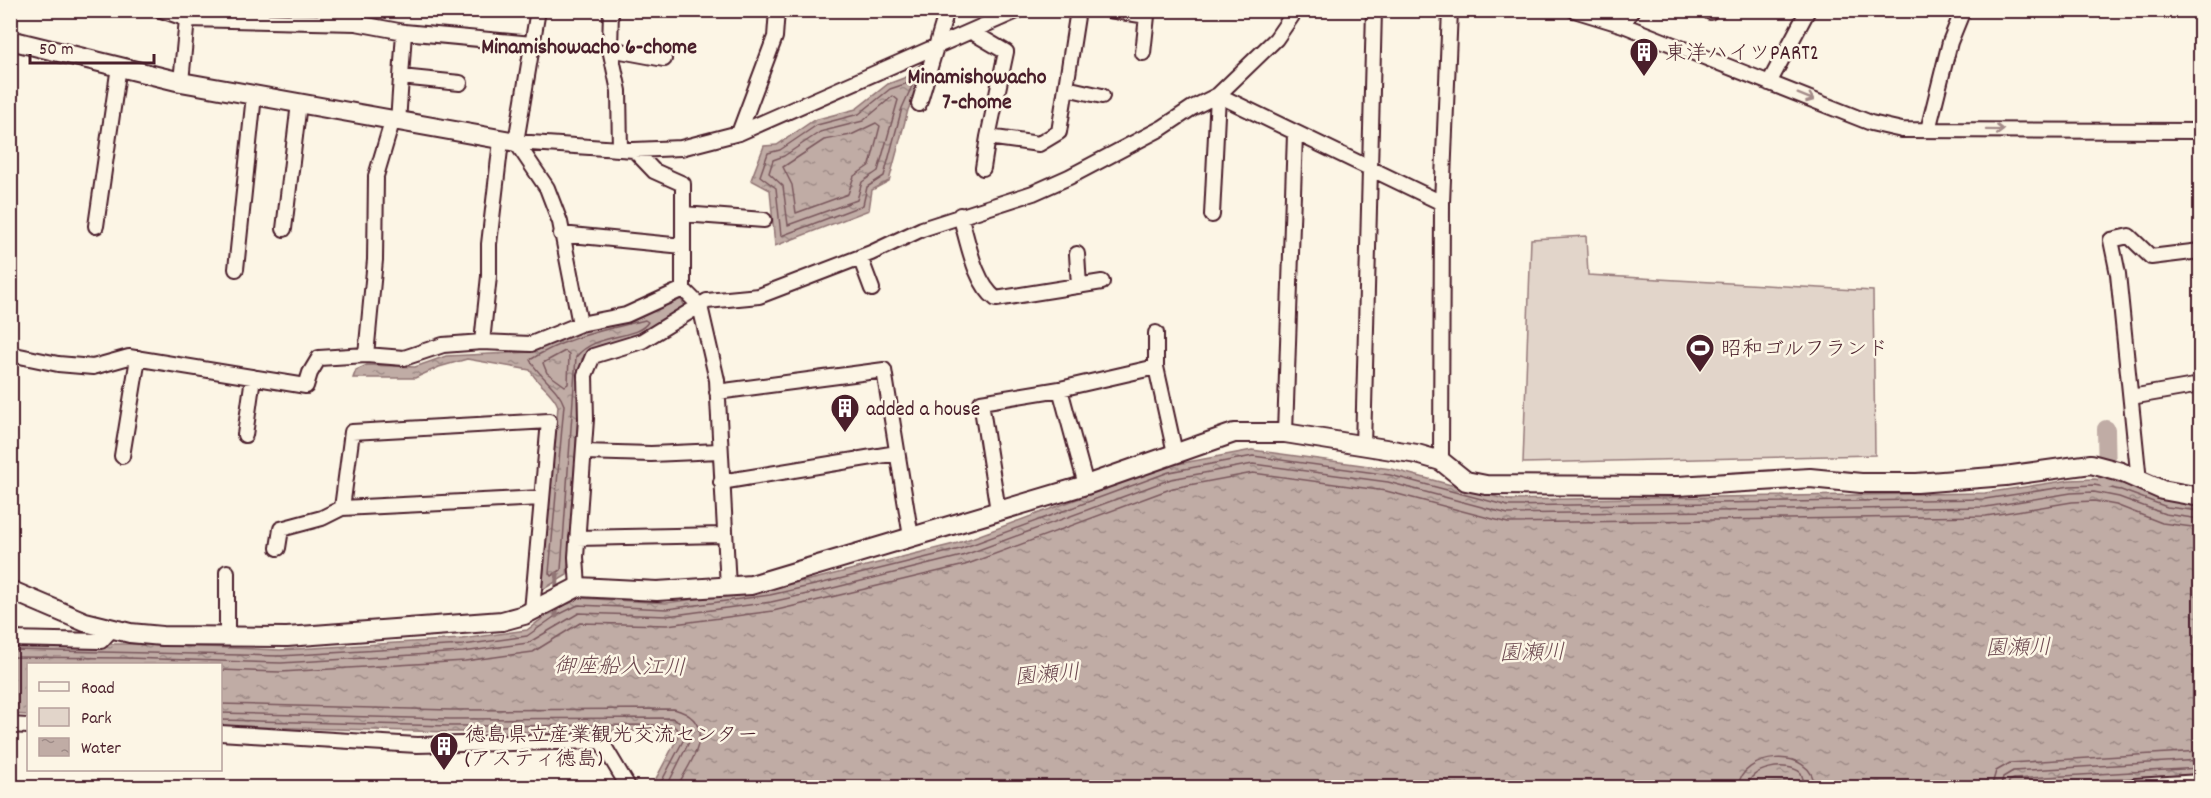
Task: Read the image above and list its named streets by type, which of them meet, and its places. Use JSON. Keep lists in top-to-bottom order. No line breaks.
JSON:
{"districts":["Minamishowacho 6-chome","Minamishowacho 7-chome"],"water":["園瀬川","御座船入江川"],"places":{"building":["東洋ハイツPART2","added a house","徳島県立産業観光交流センター (アスティ徳島)"],"sports":["昭和ゴルフランド"]},"legend":["Road","Park","Water"],"scale_bar":"50 m"}
